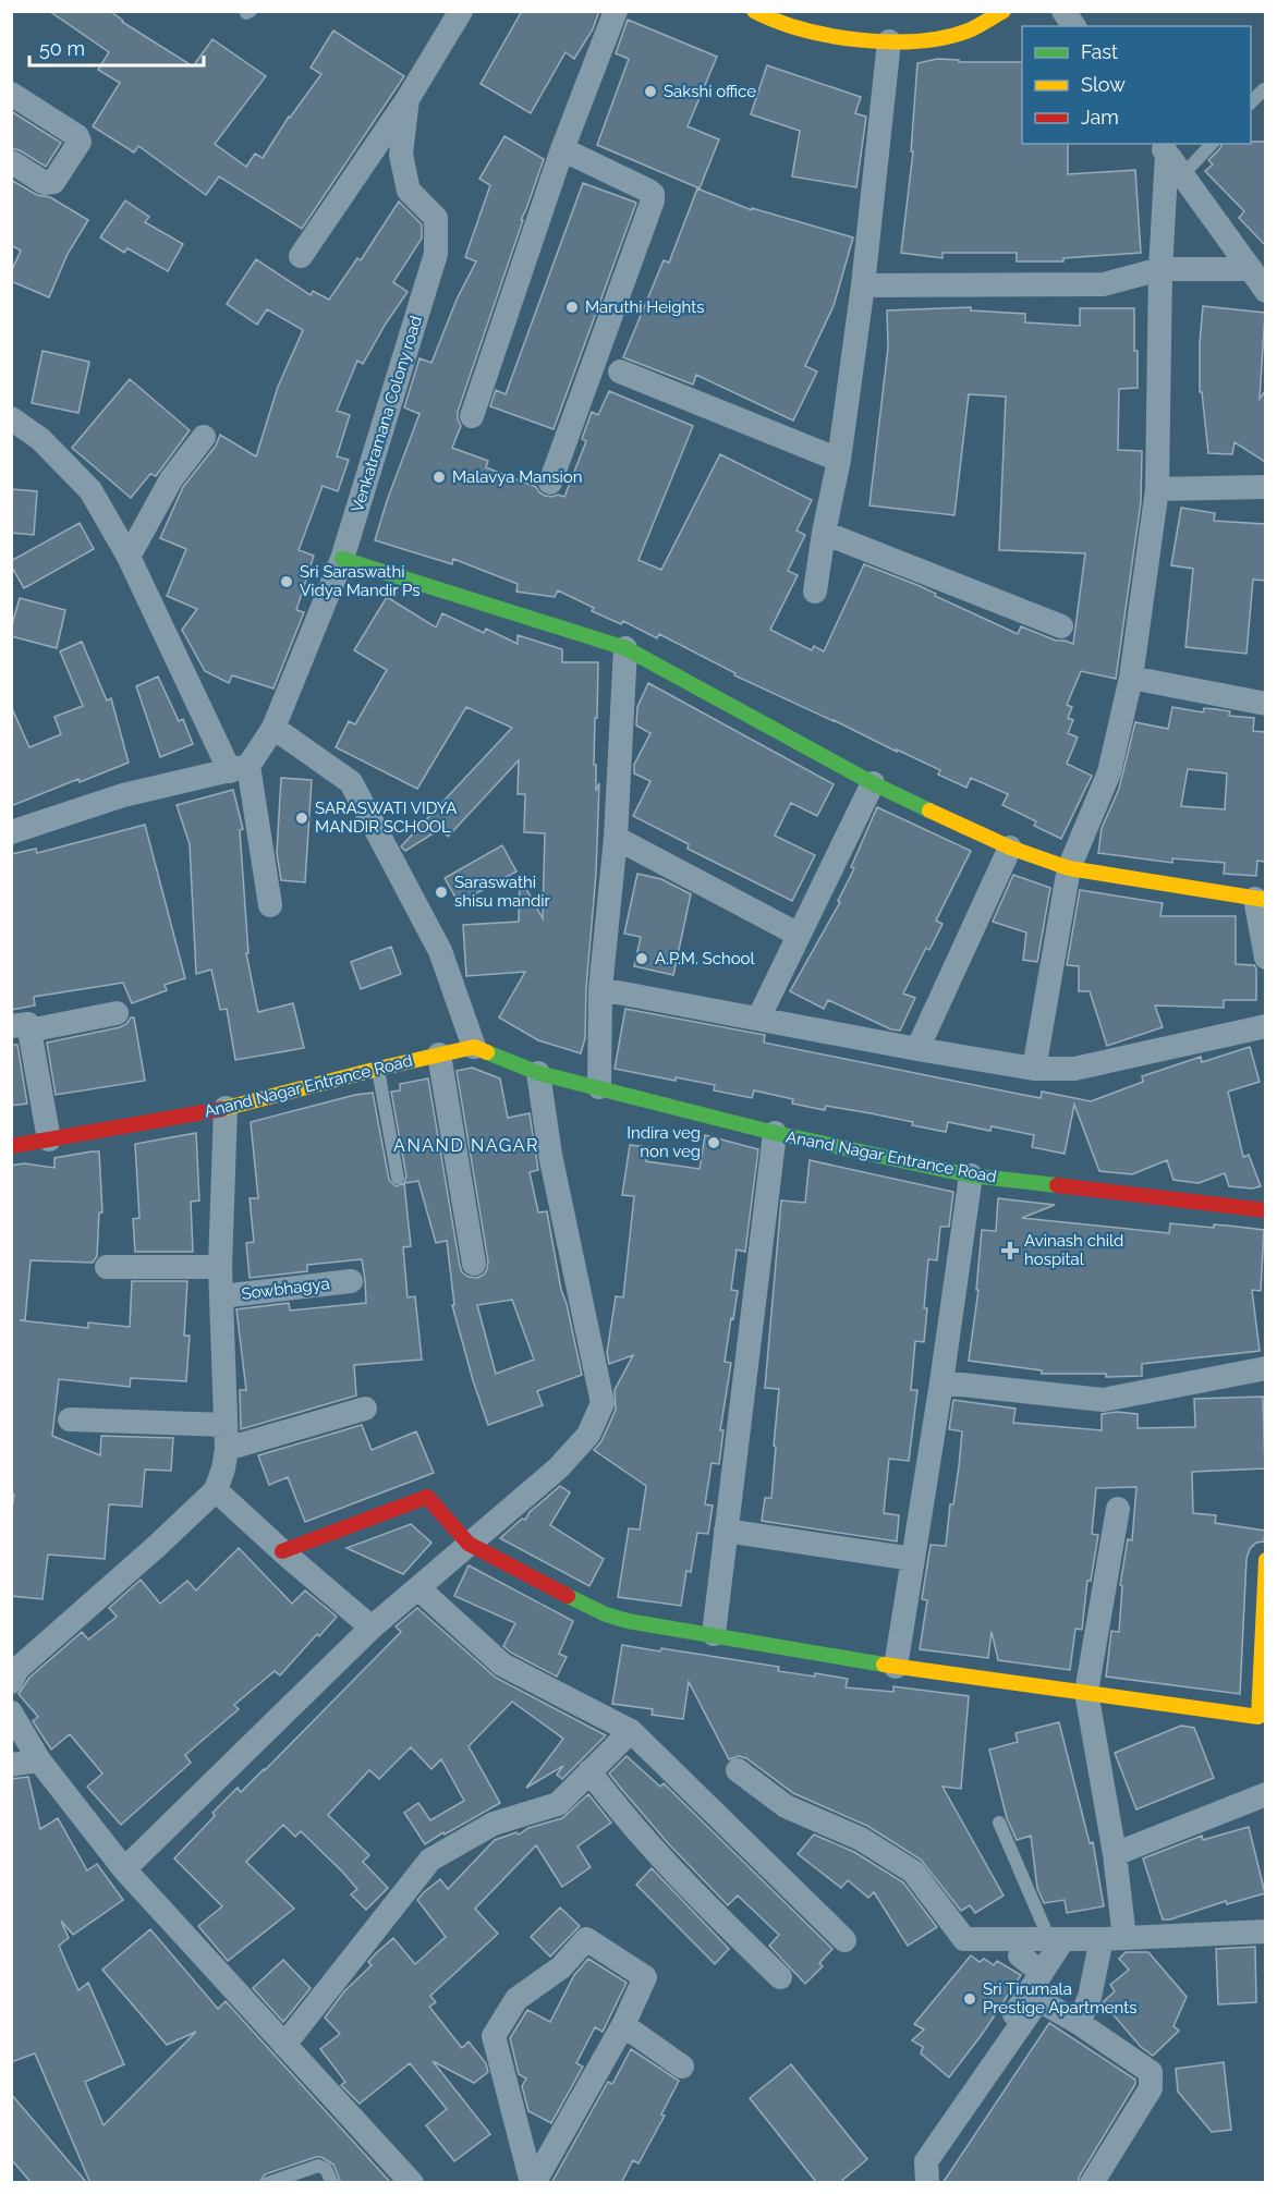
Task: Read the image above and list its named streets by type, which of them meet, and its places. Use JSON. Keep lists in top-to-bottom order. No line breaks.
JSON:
{"streets":{"street":["Venkatramana Colony road","Anand Nagar Entrance Road","Sowbhagya"]},"districts":["ANAND NAGAR"],"places":{"other":["Sakshi office","Maruthi Heights","Malavya Mansion","Sri Saraswathi Vidya Mandir Ps","SARASWATI VIDYA MANDIR SCHOOL","Saraswathi shisu mandir","A.P.M. School","Indira veg non veg","Sri Tirumala Prestige Apartments"],"health":["Avinash child hospital"]},"legend":["Fast","Slow","Jam"],"scale_bar":"50 m"}
